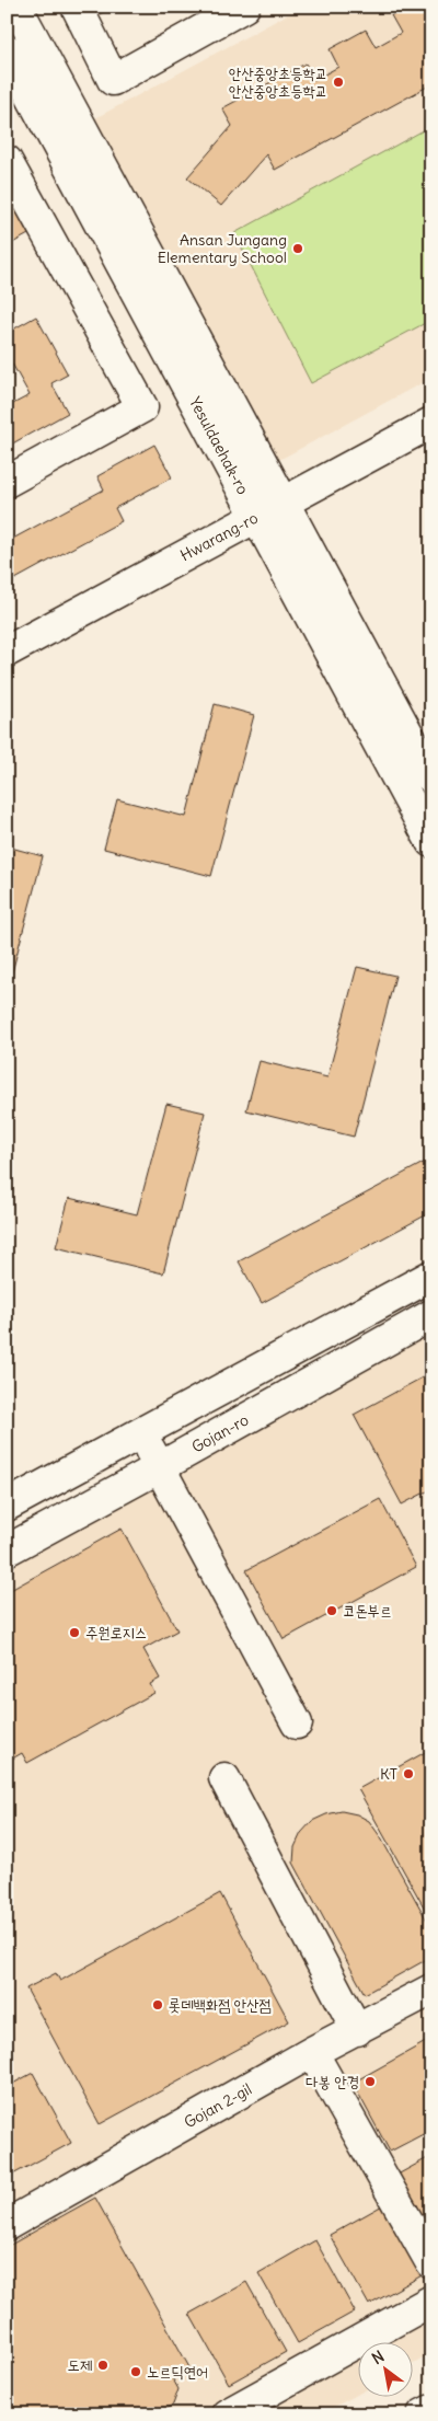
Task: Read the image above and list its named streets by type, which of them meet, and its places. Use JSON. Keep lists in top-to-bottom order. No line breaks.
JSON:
{"streets":{"street":["Yesuldaehak-ro","Hwarang-ro","Gojan-ro","Gojan 2-gil"]},"crossings":[["Yesuldaehak-ro","Hwarang-ro"]],"places":["안산중앙초등학교 안산중앙초등학교","Ansan Jungang Elementary School","코돈부르","주원로지스","KT","롯데백화점 안산점","다봉 안경","도제","노르딕연어"],"north":"top left"}
